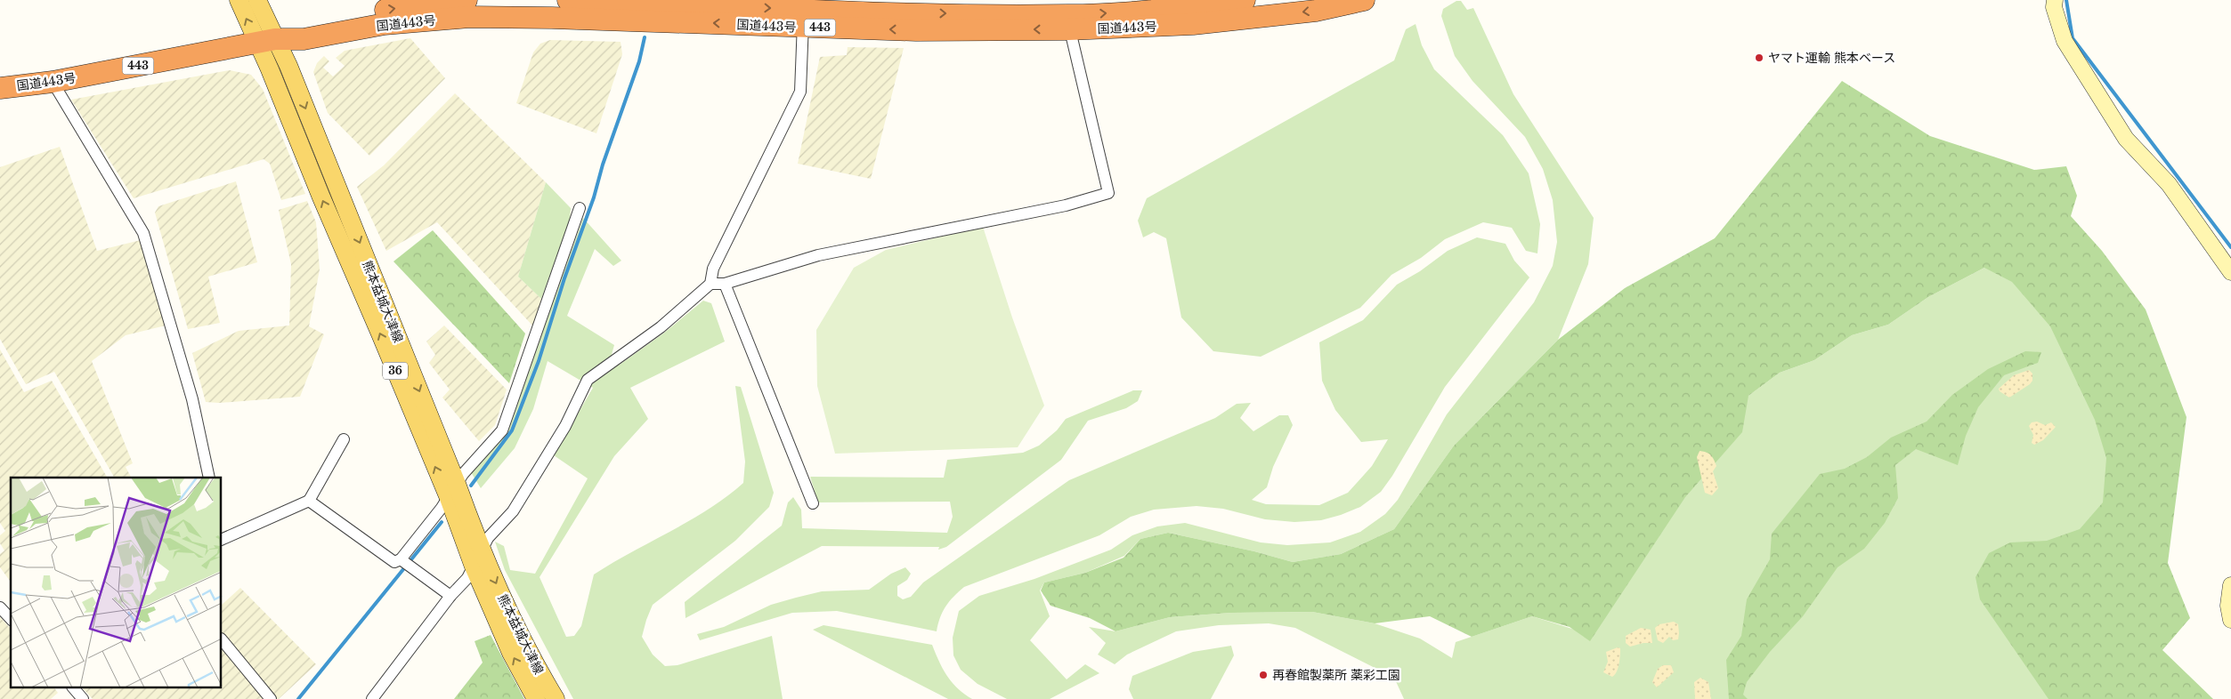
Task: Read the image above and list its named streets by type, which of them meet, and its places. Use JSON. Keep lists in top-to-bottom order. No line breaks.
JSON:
{"streets":{"highway":["国道443号","443"],"main road":["熊本益城大津線","36"]},"crossings":[["国道443号","熊本益城大津線"]],"places":["ヤマト運輸 熊本ベース","再春館製薬所 薬彩工園"]}
